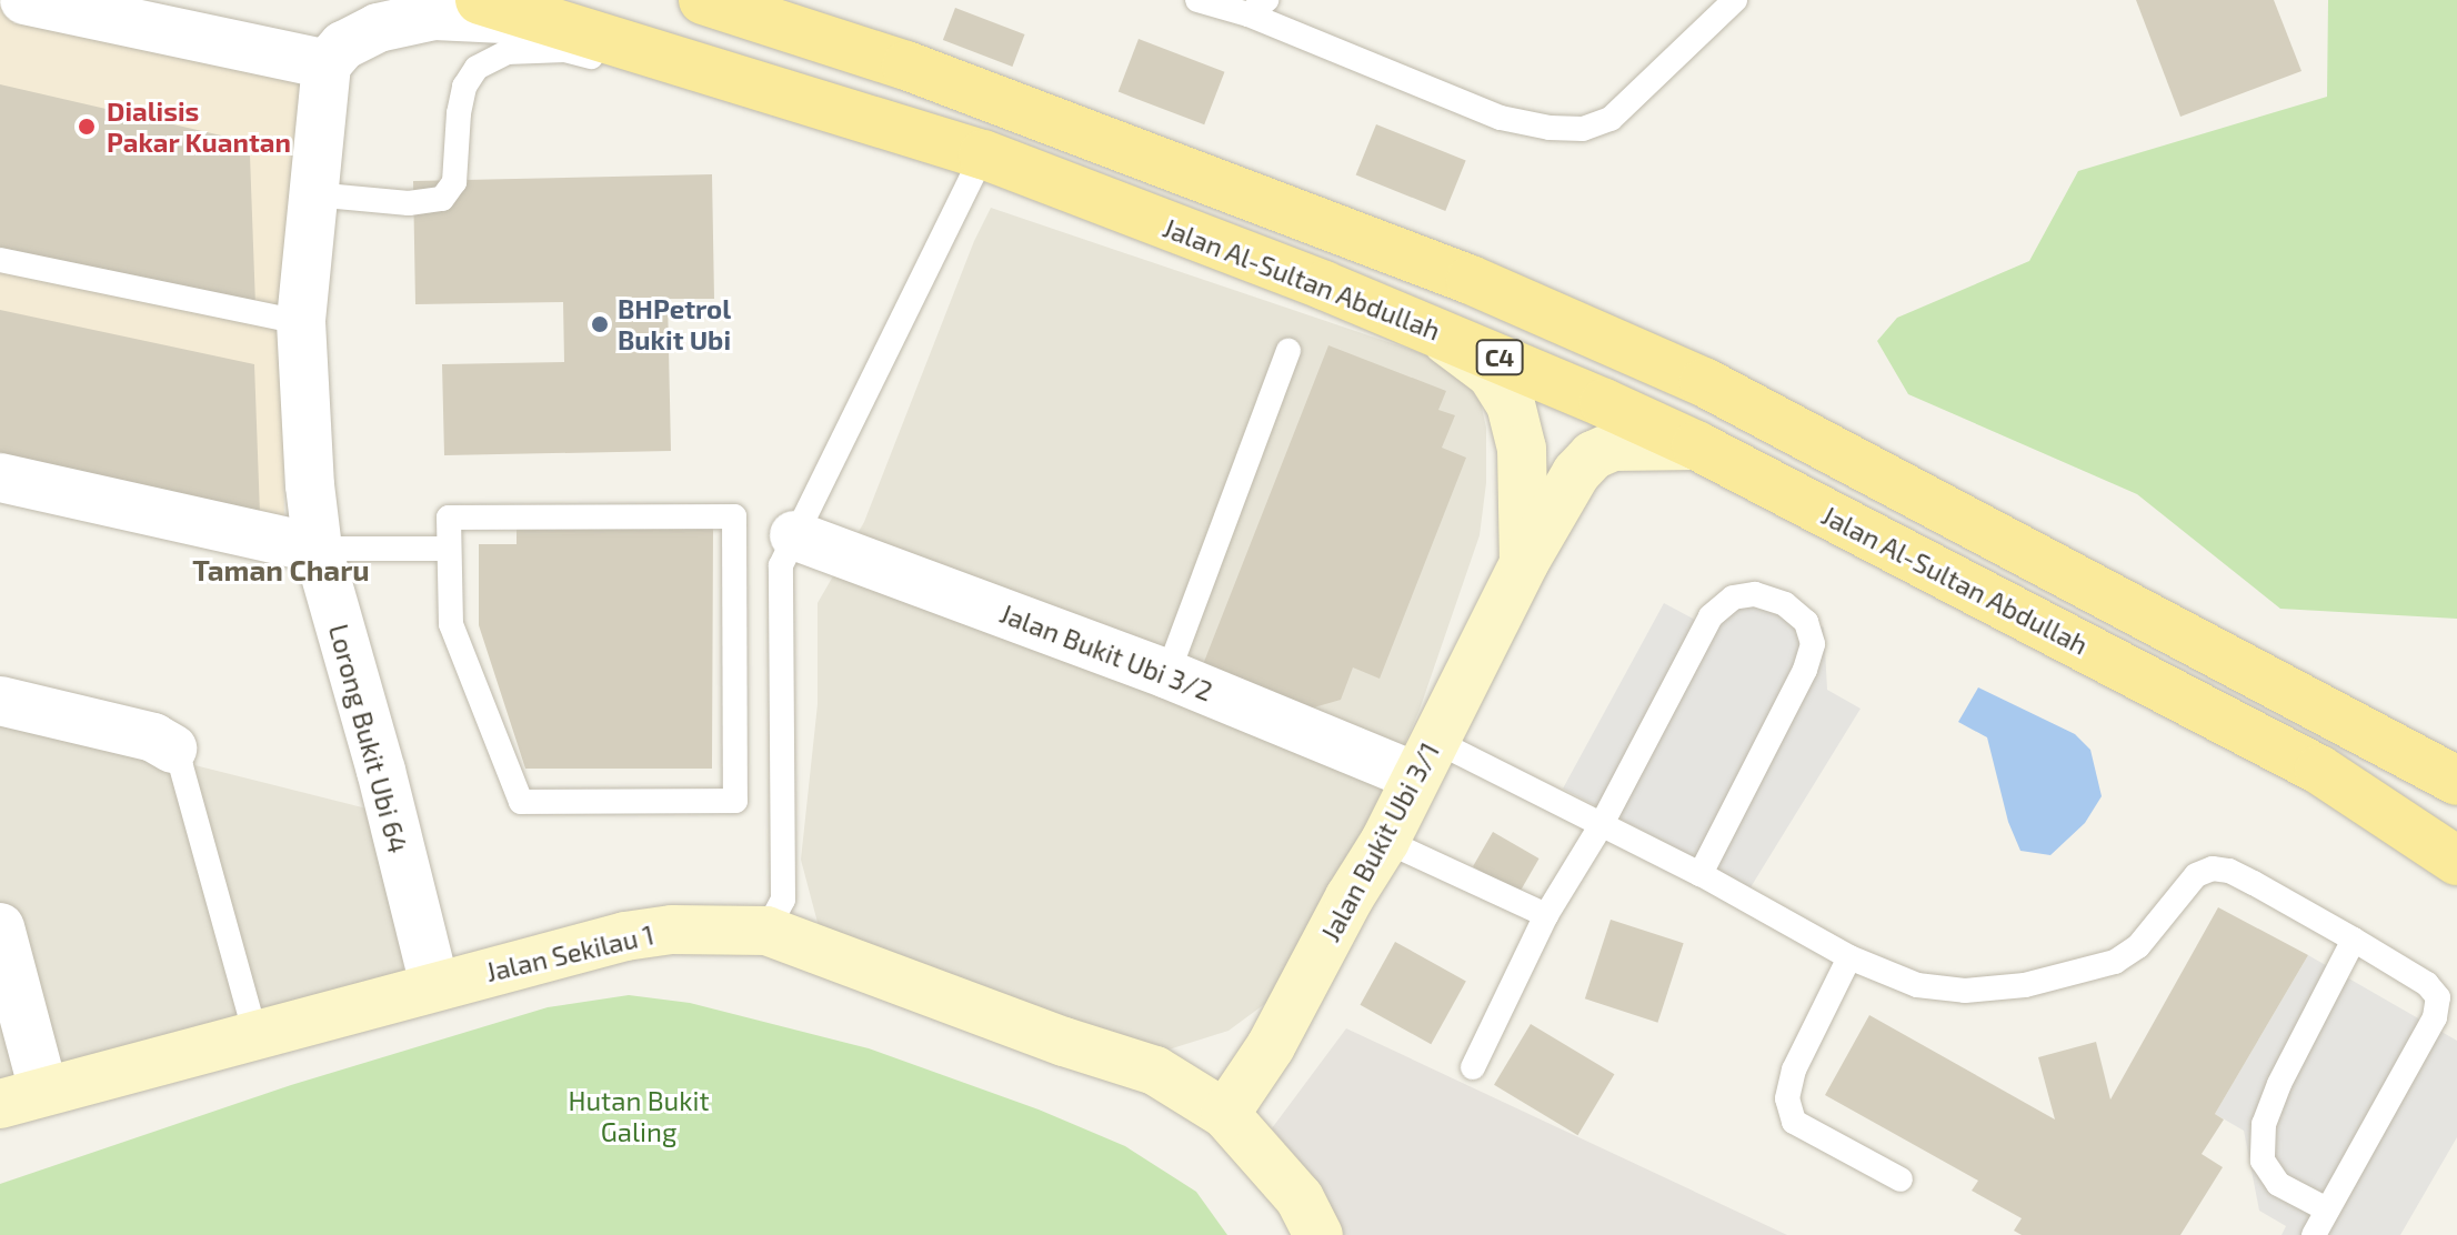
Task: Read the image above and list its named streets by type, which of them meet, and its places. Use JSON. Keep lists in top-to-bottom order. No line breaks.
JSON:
{"streets":{"main road":["Jalan Al-Sultan Abdullah","C4"],"street":["Jalan Bukit Ubi 3/2","Lorong Bukit Ubi 64","Jalan Bukit Ubi 3/1","Jalan Sekilau 1"]},"crossings":[["Jalan Al-Sultan Abdullah","Jalan Bukit Ubi 3/1"],["Jalan Bukit Ubi 3/2","Jalan Bukit Ubi 3/1"],["Lorong Bukit Ubi 64","Jalan Sekilau 1"],["Jalan Bukit Ubi 3/1","Jalan Sekilau 1"]],"districts":["Taman Charu"],"parks":["Hutan Bukit Galing"],"places":["Dialisis Pakar Kuantan","BHPetrol Bukit Ubi"]}
